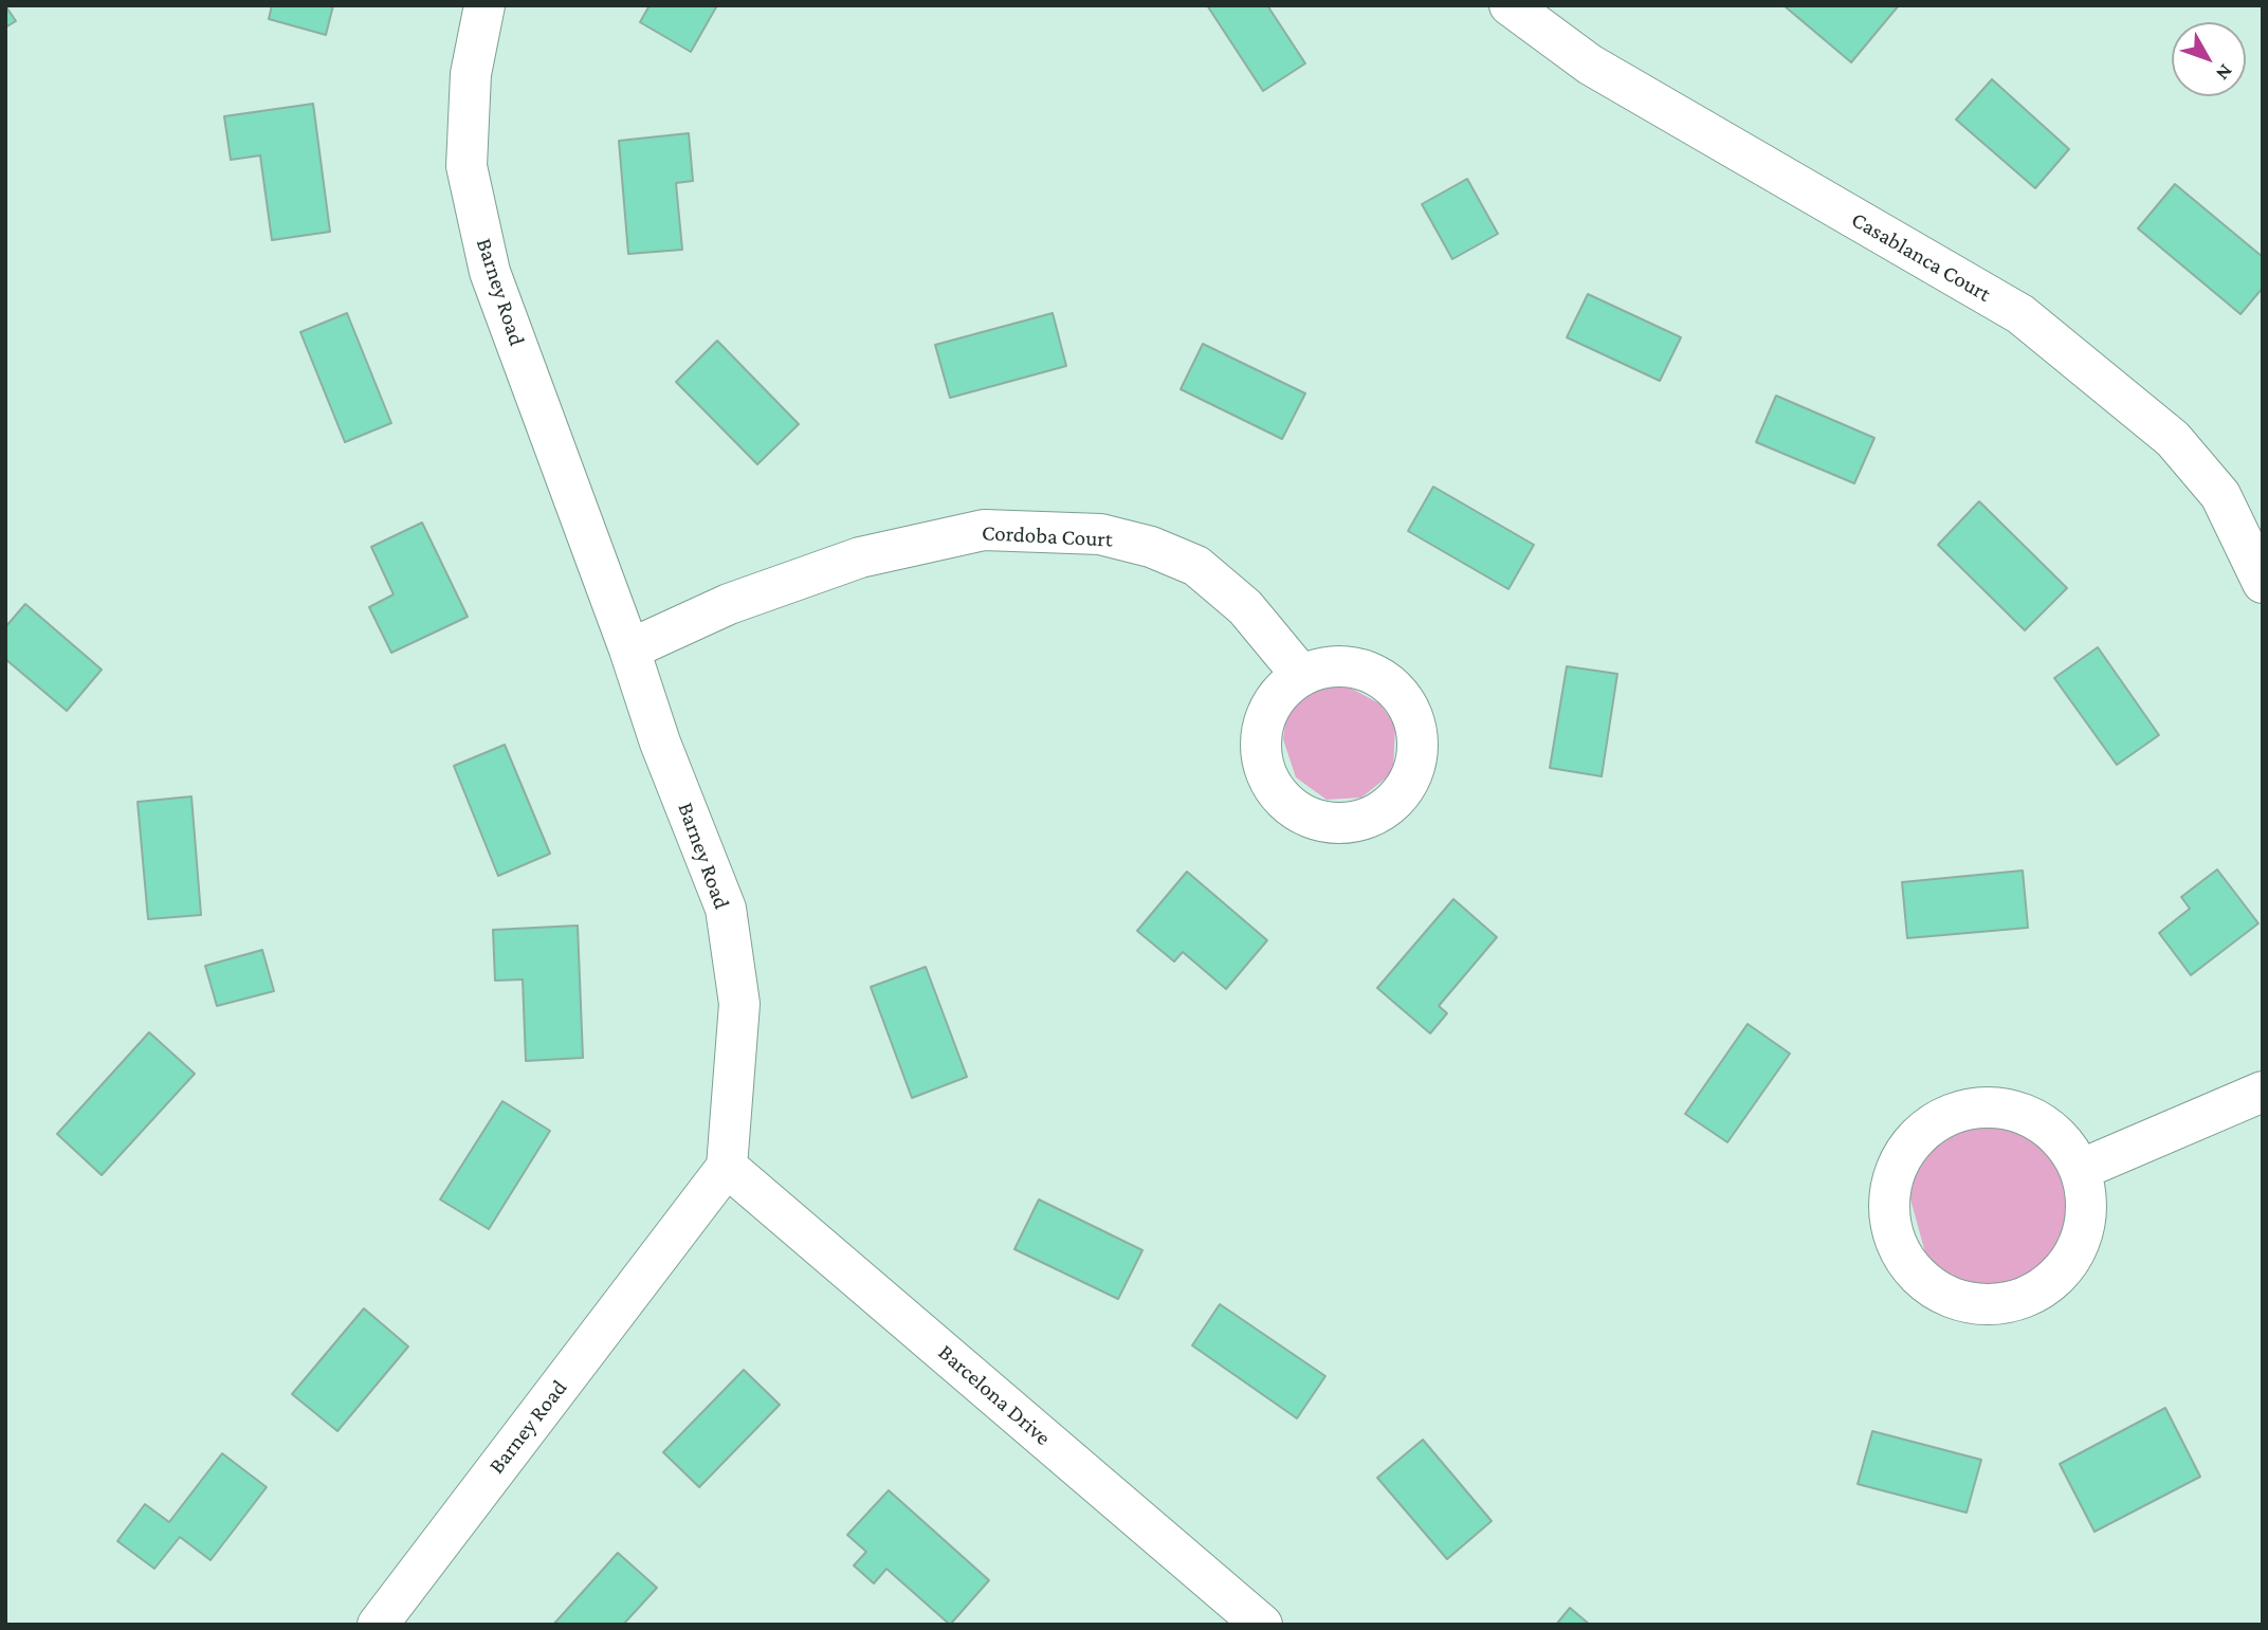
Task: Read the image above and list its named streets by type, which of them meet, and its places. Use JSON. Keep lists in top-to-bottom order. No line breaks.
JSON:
{"streets":{"street":["Casablanca Court","Barney Road","Cordoba Court","Barcelona Drive"]},"crossings":[["Barney Road","Cordoba Court"],["Barney Road","Barcelona Drive"]],"north":"bottom right"}
